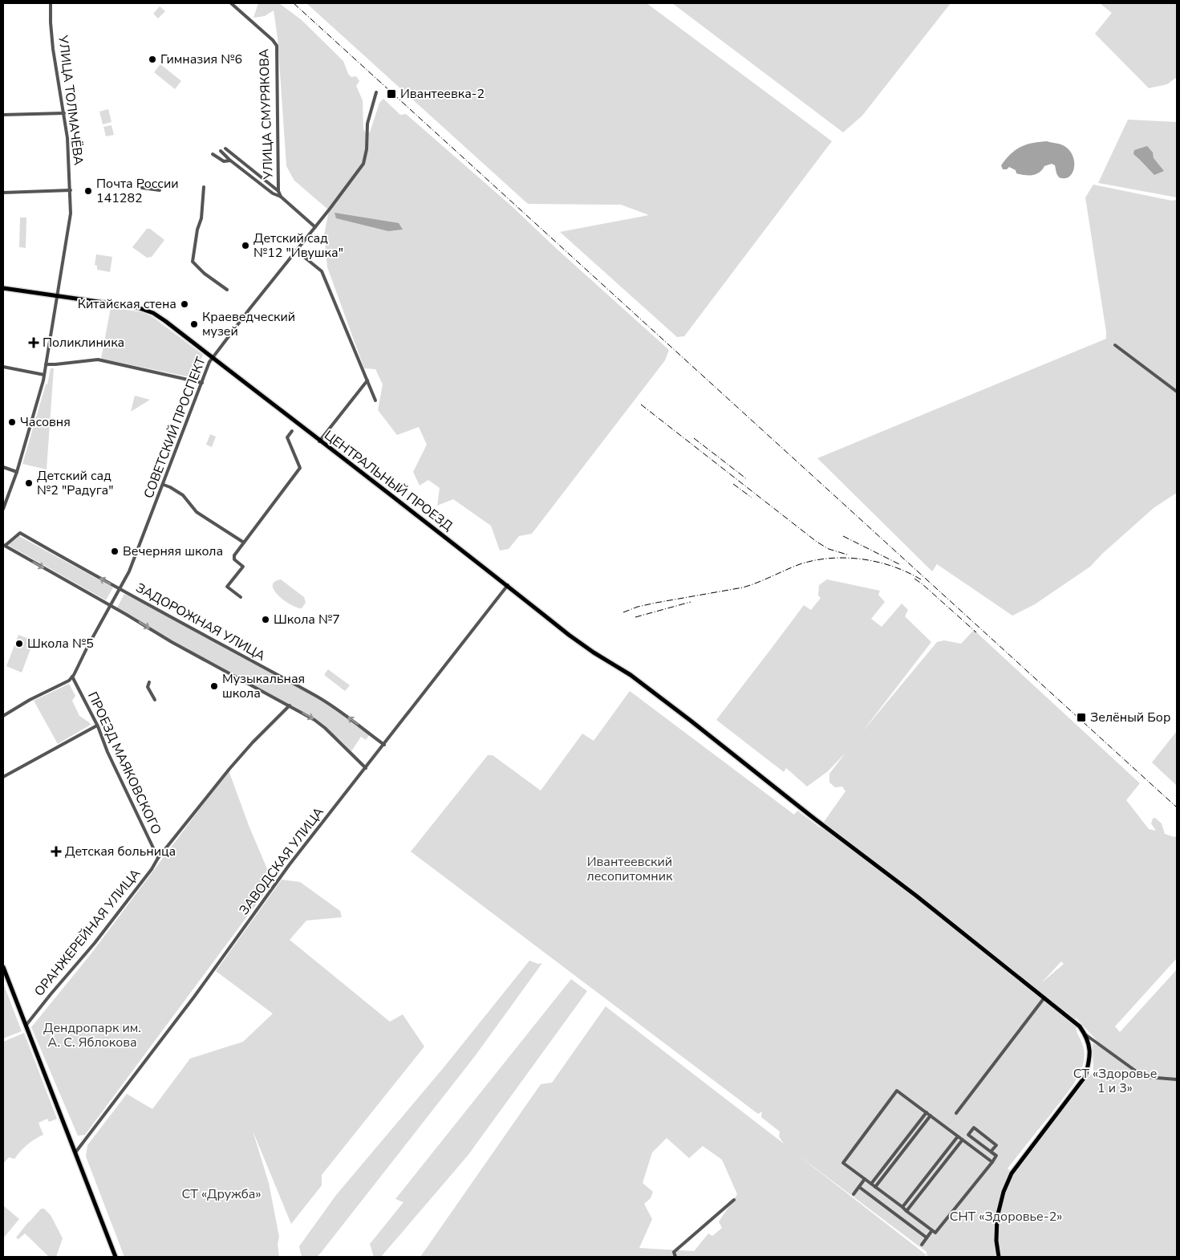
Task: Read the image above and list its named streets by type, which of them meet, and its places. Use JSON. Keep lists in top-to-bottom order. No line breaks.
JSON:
{"streets":{"main road":["ЦЕНТРАЛЬНЫЙ ПРОЕЗД"],"street":["УЛИЦА ТОЛМАЧЁВА","УЛИЦА СМУРЯКОВА","СОВЕТСКИЙ ПРОСПЕКТ","ЗАДОРОЖНАЯ УЛИЦА","ПРОЕЗД МАЯКОВСКОГО","ЗАВОДСКАЯ УЛИЦА","ОРАНЖЕРЕЙНАЯ УЛИЦА"]},"crossings":[["УЛИЦА ТОЛМАЧЁВА","ЦЕНТРАЛЬНЫЙ ПРОЕЗД"],["УЛИЦА СМУРЯКОВА","СОВЕТСКИЙ ПРОСПЕКТ"],["СОВЕТСКИЙ ПРОСПЕКТ","ЦЕНТРАЛЬНЫЙ ПРОЕЗД"],["СОВЕТСКИЙ ПРОСПЕКТ","ЗАДОРОЖНАЯ УЛИЦА"],["СОВЕТСКИЙ ПРОСПЕКТ","ПРОЕЗД МАЯКОВСКОГО"],["ЦЕНТРАЛЬНЫЙ ПРОЕЗД","ЗАВОДСКАЯ УЛИЦА"],["ЗАДОРОЖНАЯ УЛИЦА","ЗАВОДСКАЯ УЛИЦА"],["ЗАДОРОЖНАЯ УЛИЦА","ОРАНЖЕРЕЙНАЯ УЛИЦА"],["ПРОЕЗД МАЯКОВСКОГО","ОРАНЖЕРЕЙНАЯ УЛИЦА"]],"parks":["Ивантеевский лесопитомник","Дендропарк им. А. С. Яблокова","СТ «Здоровье 1 и 3»","СТ «Дружба»","СНТ «Здоровье-2»"],"places":{"other":["Гимназия №6","Почта России 141282","Детский сад №12 \"Ивушка\"","Китайская стена","Краеведческий музей","Часовня","Детский сад №2 \"Радуга\"","Вечерняя школа","Школа №7","Школа №5","Музыкальная школа"],"transit":["Ивантеевка-2","Зелёный Бор"],"health":["Поликлиника","Детская больница"]}}
